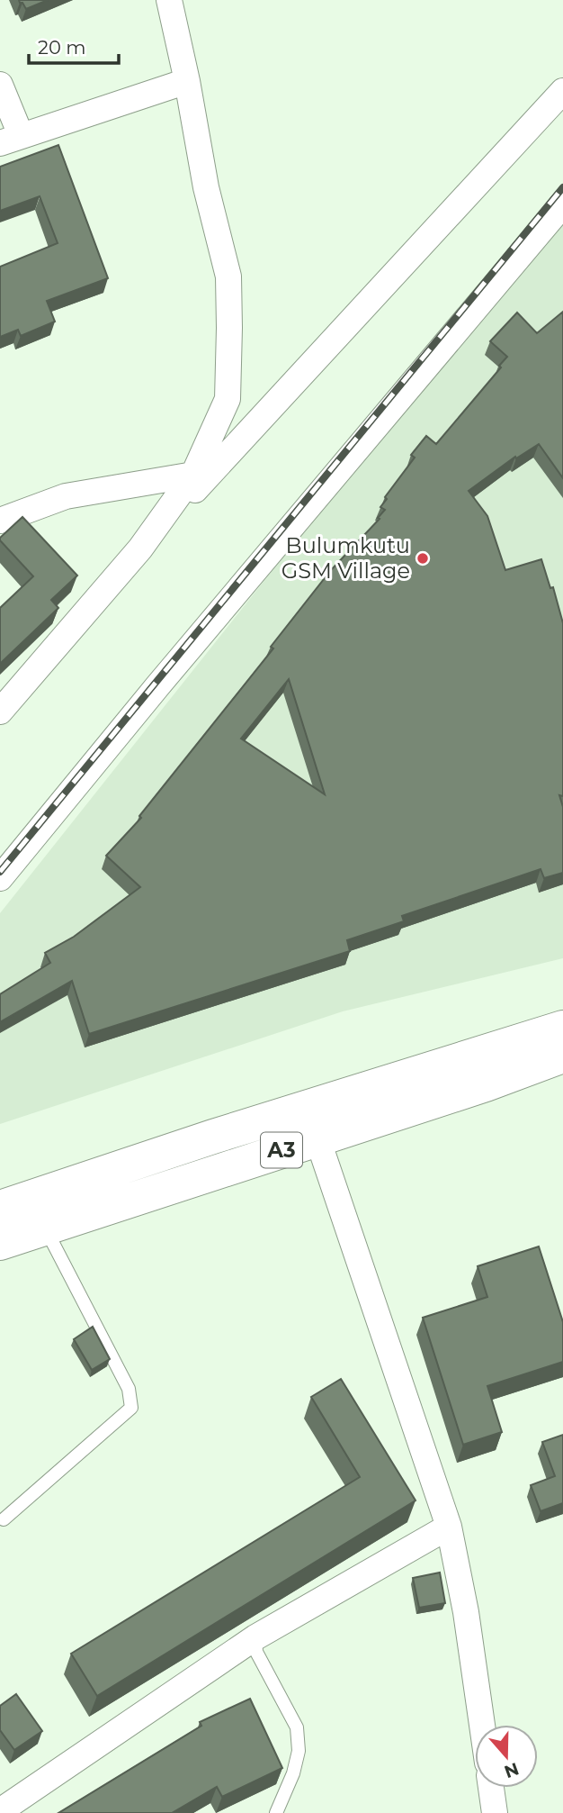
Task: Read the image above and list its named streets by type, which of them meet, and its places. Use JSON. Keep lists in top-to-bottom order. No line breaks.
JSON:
{"streets":{"highway":["A3"]},"places":["Bulumkutu GSM Village"],"scale_bar":"20 m","north":"bottom"}
